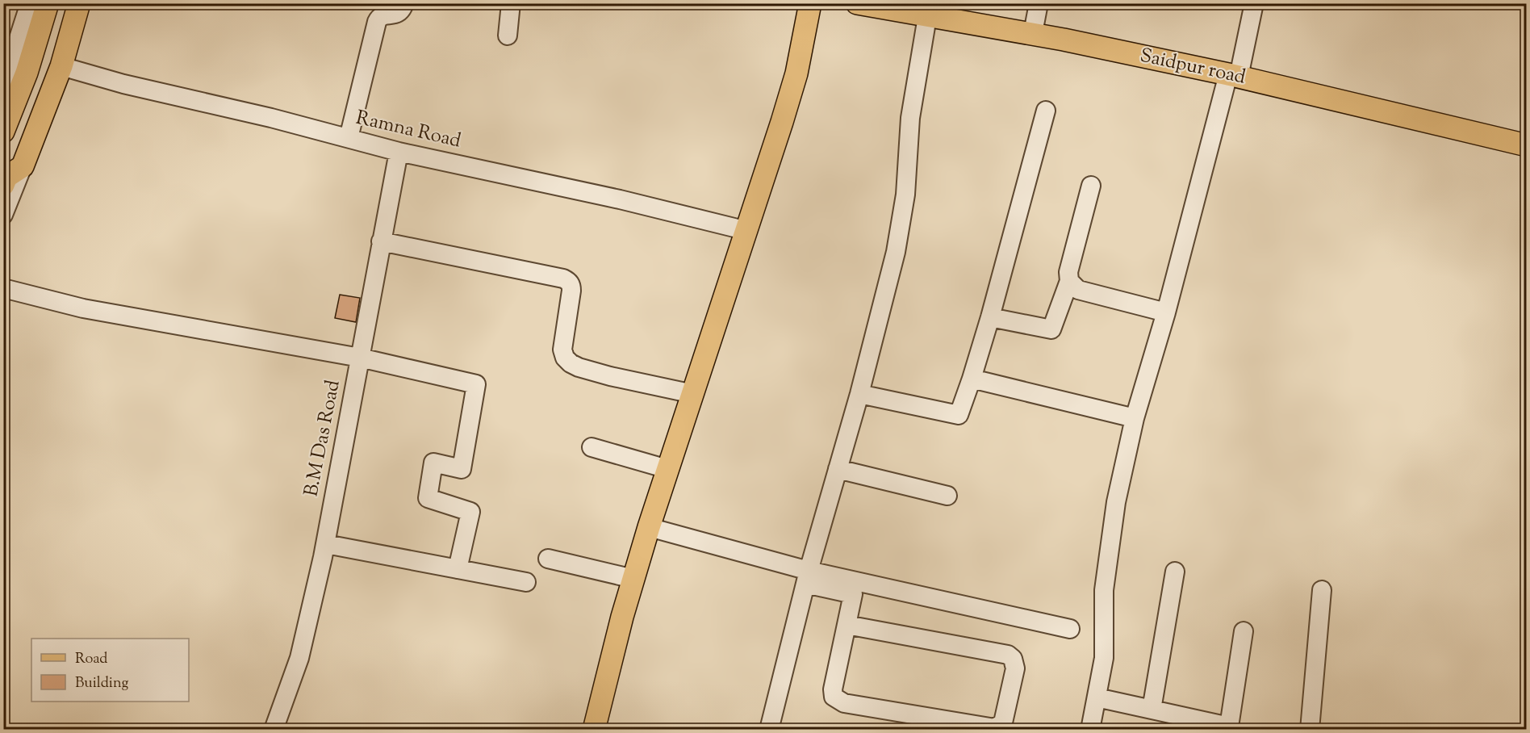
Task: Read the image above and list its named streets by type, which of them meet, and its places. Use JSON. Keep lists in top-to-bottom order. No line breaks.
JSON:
{"streets":{"main road":["Saidpur road"],"street":["Ramna Road","B.M Das Road"]},"crossings":[["Ramna Road","B.M Das Road"]],"legend":["Road","Building"]}
